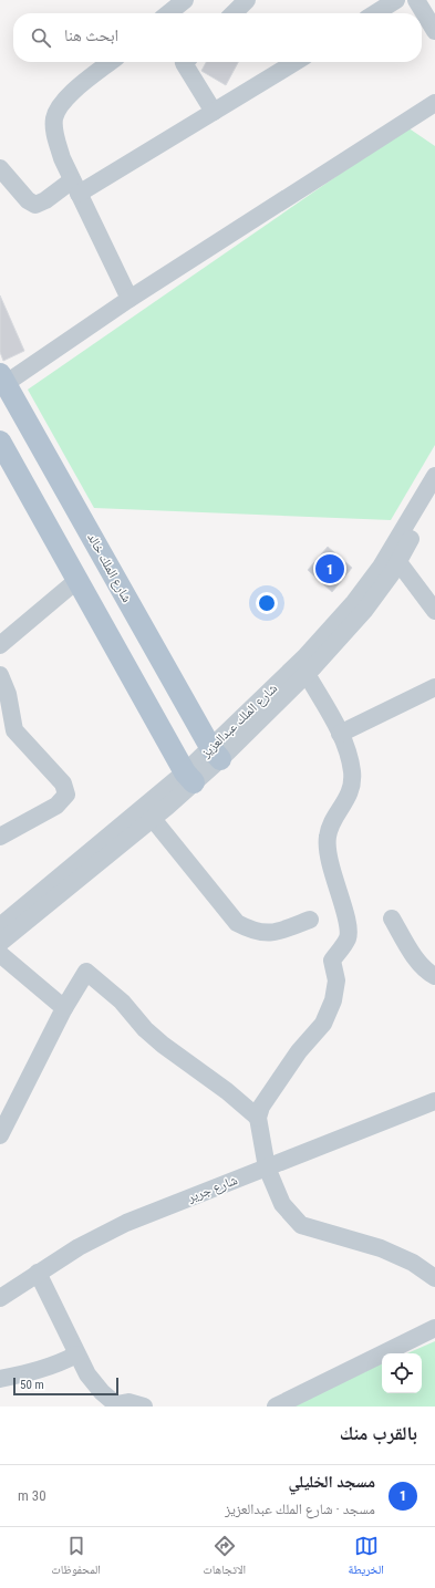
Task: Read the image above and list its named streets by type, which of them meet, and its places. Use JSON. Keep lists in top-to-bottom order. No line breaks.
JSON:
{"streets":{"main road":["شارع الملك خالد"],"street":["شارع الملك عبدالعزيز","شارع جرير"]},"crossings":[["شارع الملك خالد","شارع الملك عبدالعزيز"]],"scale_bar":"50 m","page":{"search":"ابحث هنا","pins":"1","scale":"50 m","heading":"بالقرب منك","list":[{"mark":"1","name":"مسجد الخليلي","note":"مسجد · شارع الملك عبدالعزيز","value":"30 m"}],"nav":["الخريطة","الاتجاهات","المحفوظات"]}}
